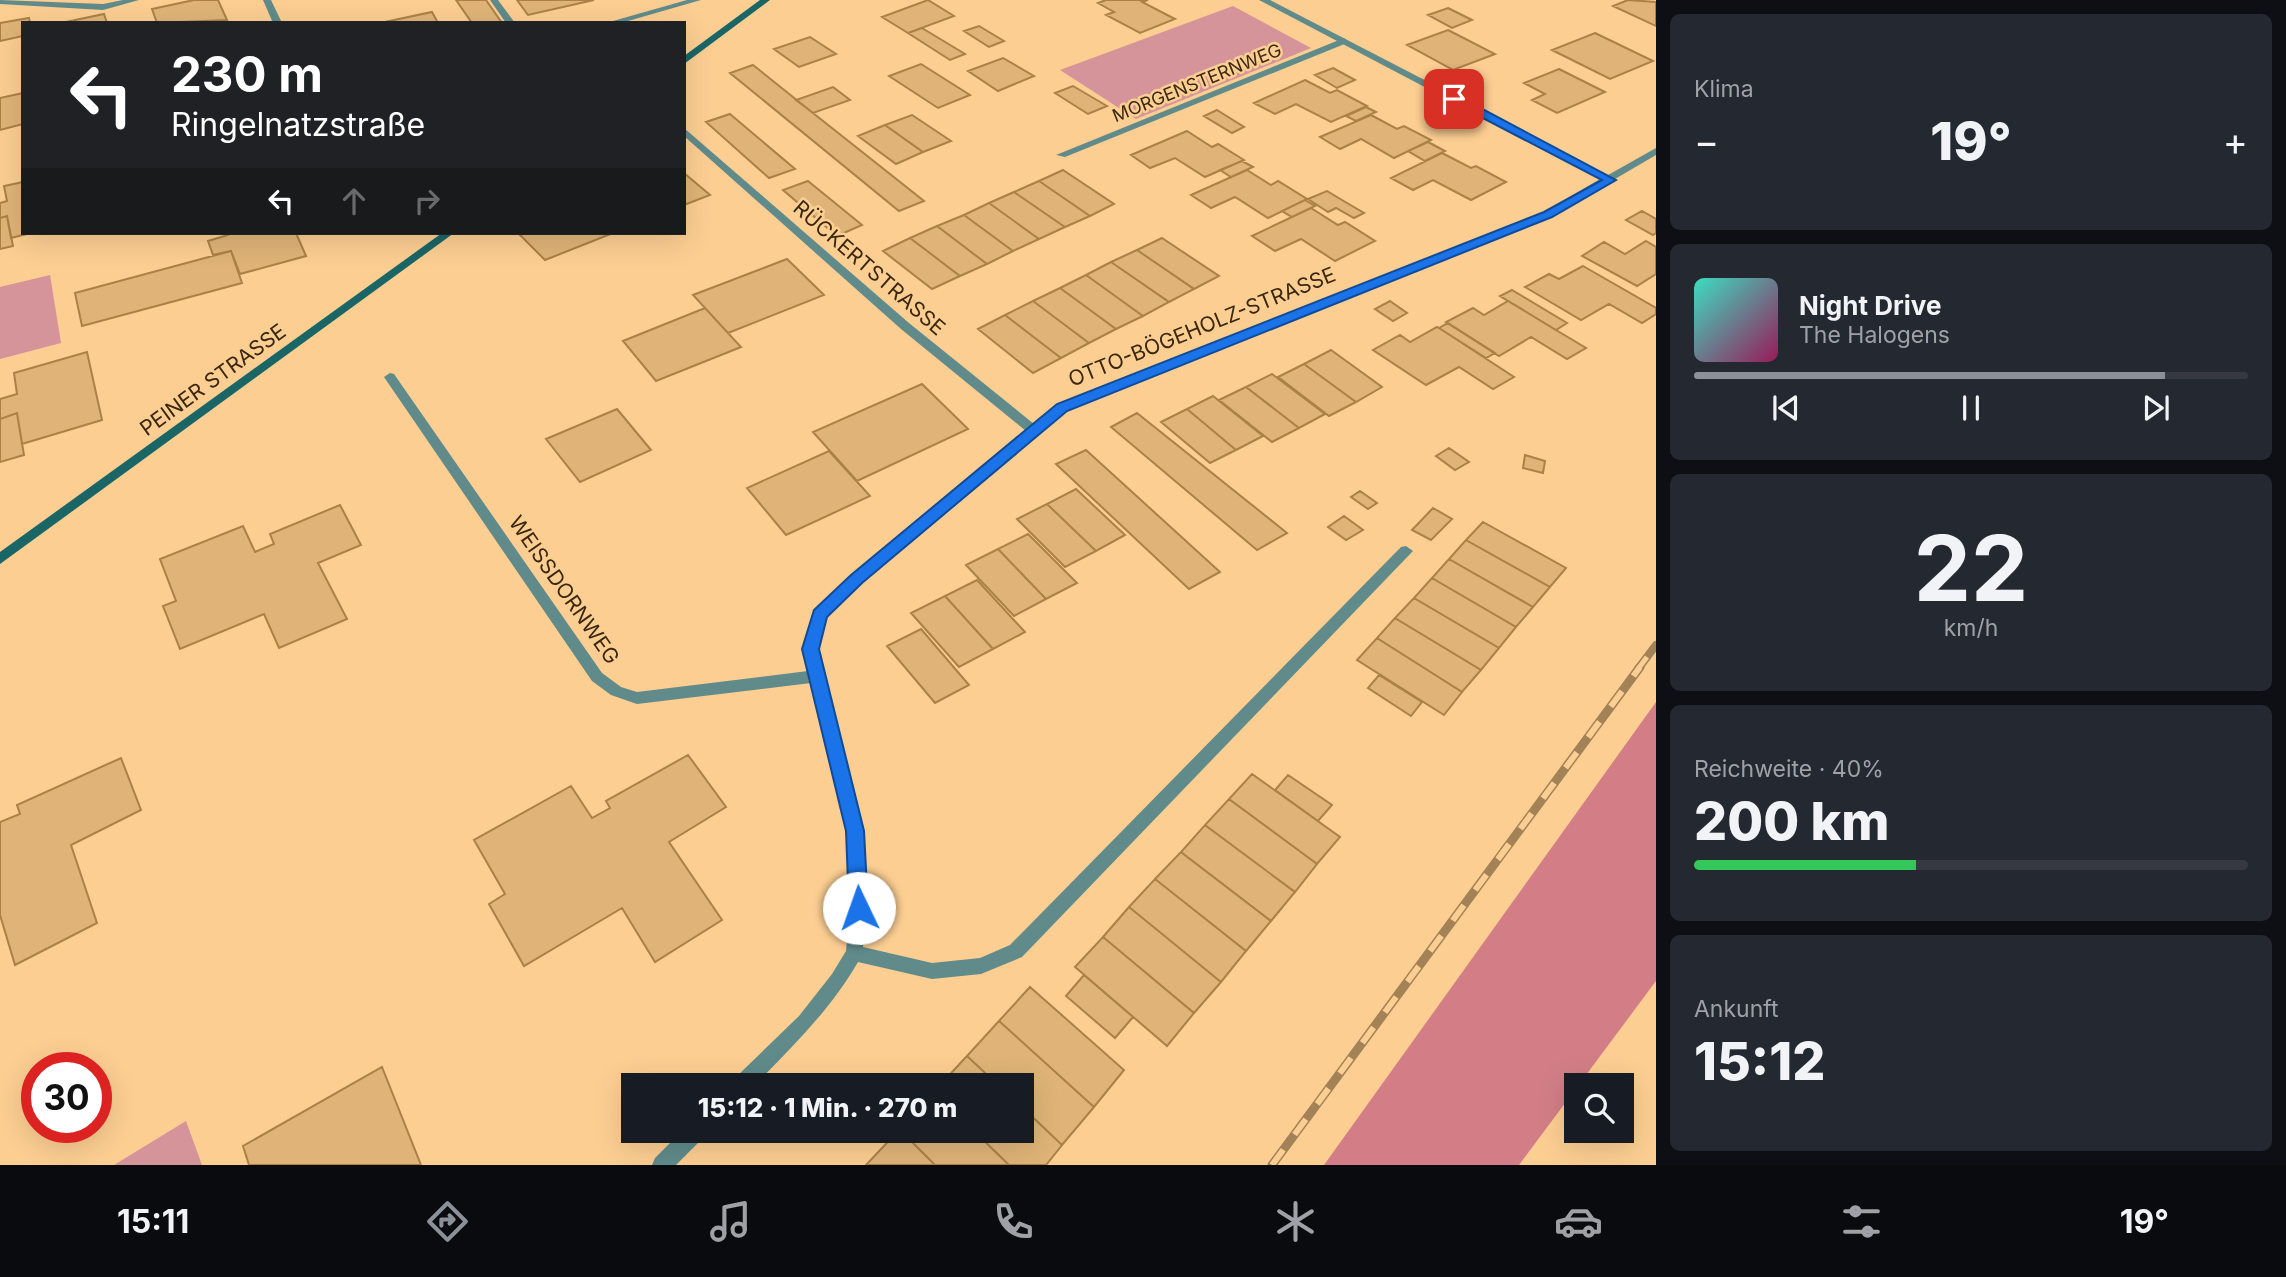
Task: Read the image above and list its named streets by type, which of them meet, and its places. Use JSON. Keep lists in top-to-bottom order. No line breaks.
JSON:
{"streets":{"main road":["PEINER STRASSE"],"street":["MORGENSTERNWEG","RÜCKERTSTRASSE","OTTO-BÖGEHOLZ-STRASSE","WEISSDORNWEG"]},"crossings":[["RÜCKERTSTRASSE","OTTO-BÖGEHOLZ-STRASSE"],["OTTO-BÖGEHOLZ-STRASSE","WEISSDORNWEG"]],"page":{"tile":["Klima",["22","km/h"],["Reichweite · 40%","200 km"],["Ankunft","15:12"]],"turn":["230 m","Ringelnatzstraße"],"heat":["−","19°","+"],"song":["Night Drive","The Halogens"],"limit":"30","trip":"15:12 · 1 Min. · 270 m","tabs":["15:11","19°"]}}
